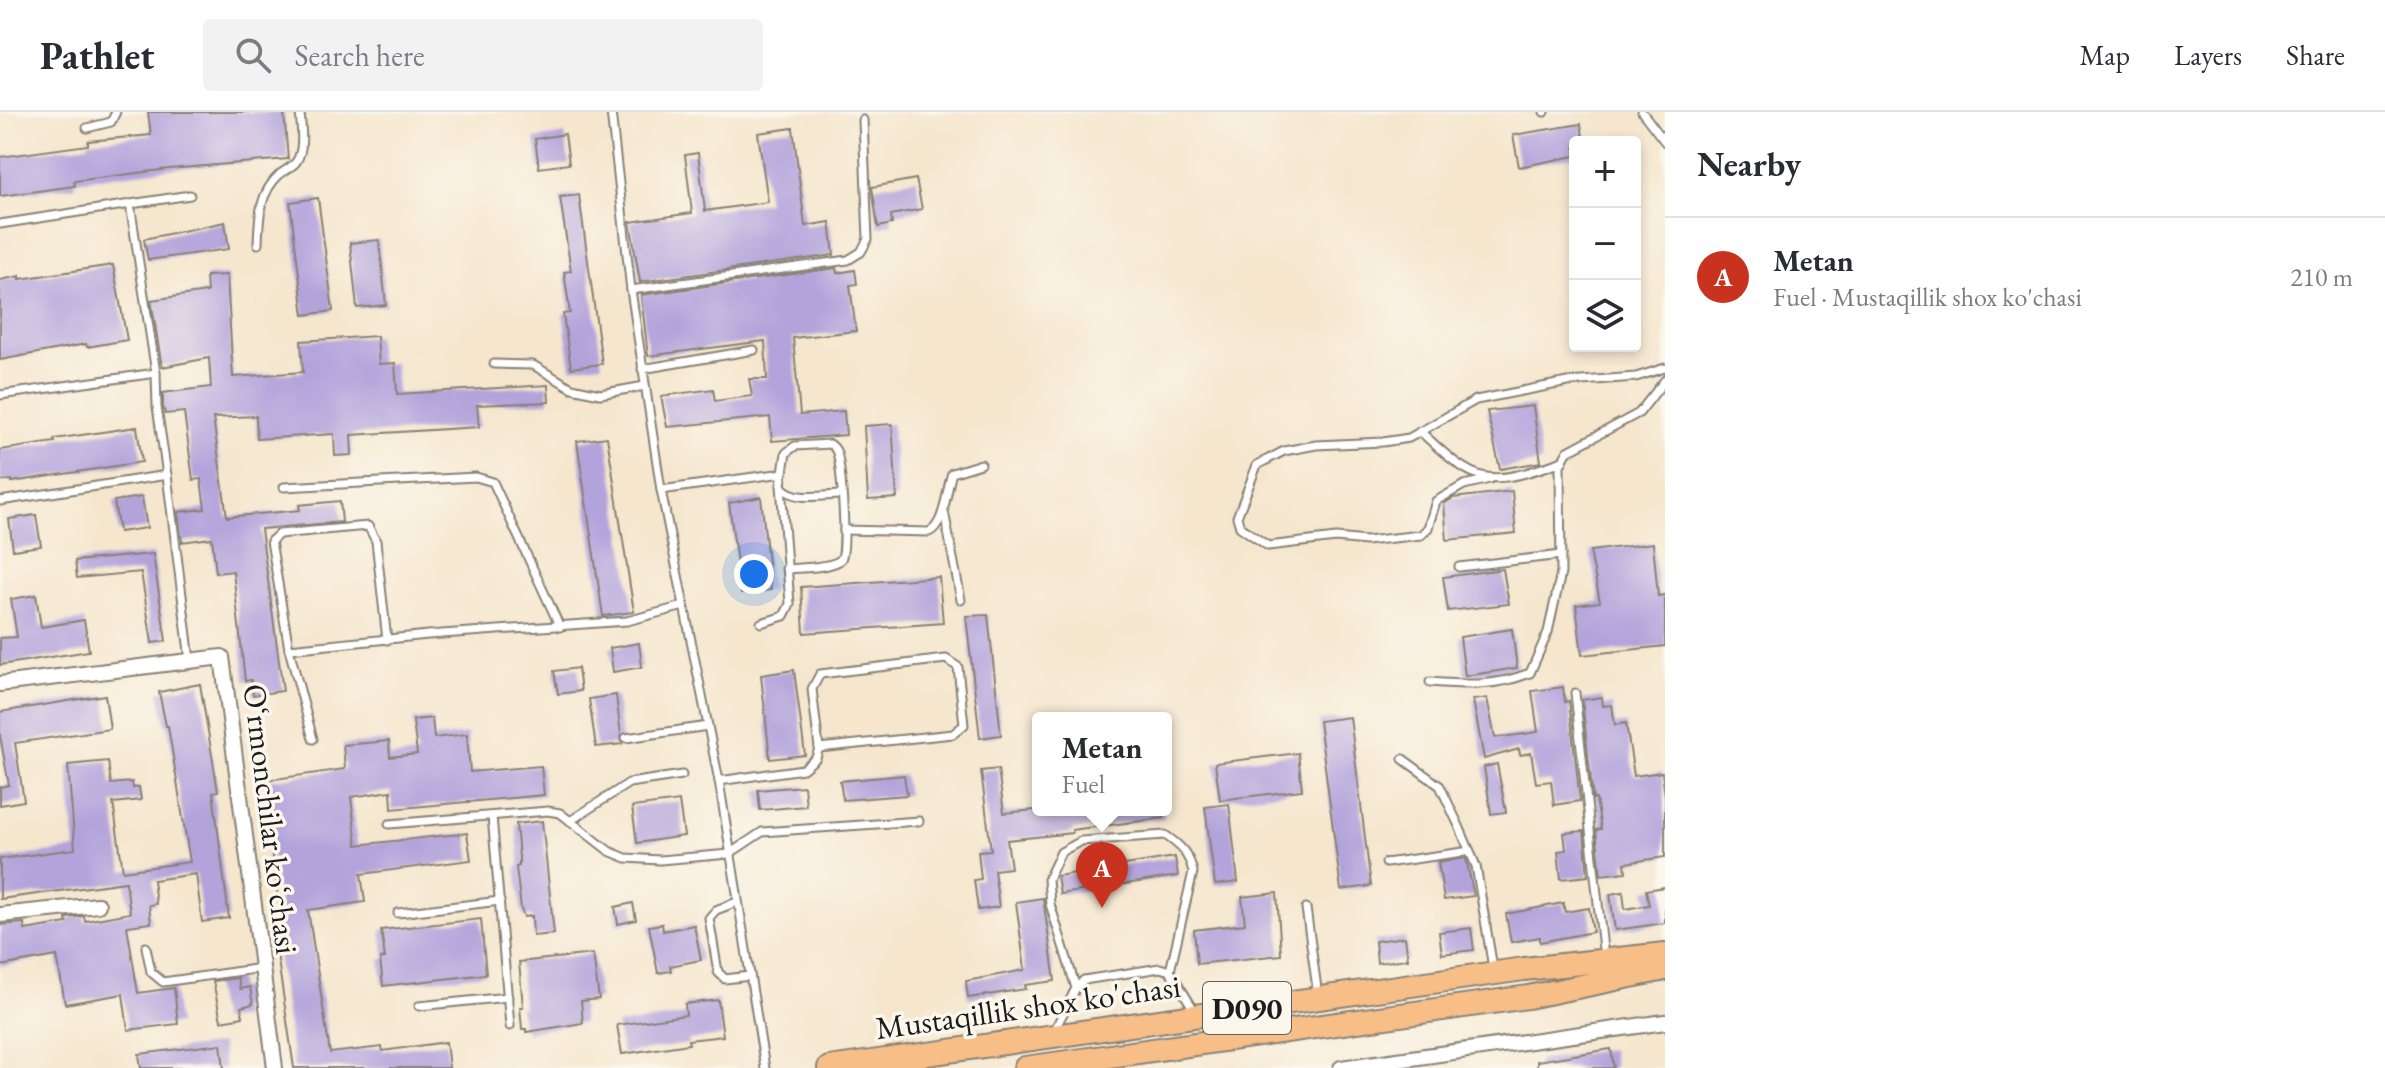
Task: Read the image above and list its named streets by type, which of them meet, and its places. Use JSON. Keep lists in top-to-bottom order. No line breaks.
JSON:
{"streets":{"main road":["Mustaqillik shox ko'chasi","D090"],"street":["Oʻrmonchilar koʻchasi"]},"page":{"header":"Pathlet","search":"Search here","nav":["Map","Layers","Share"],"heading":"Nearby","map_buttons":["+","−"],"list":[{"mark":"A","name":"Metan","note":"Fuel · Mustaqillik shox ko'chasi","value":"210 m"}],"popup":["Metan","Fuel"],"pins":"A"}}
